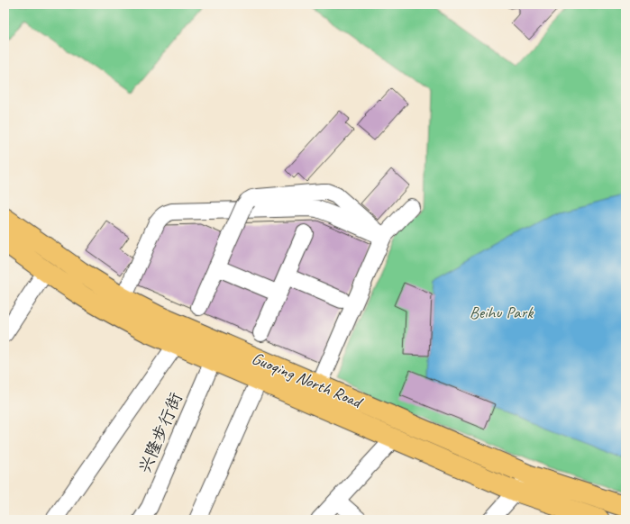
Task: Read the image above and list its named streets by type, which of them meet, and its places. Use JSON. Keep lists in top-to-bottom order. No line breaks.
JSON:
{"streets":{"main road":["Guoqing North Road"],"street":["兴隆步行街"]},"crossings":[["Guoqing North Road","兴隆步行街"]],"parks":["Beihu Park"]}
